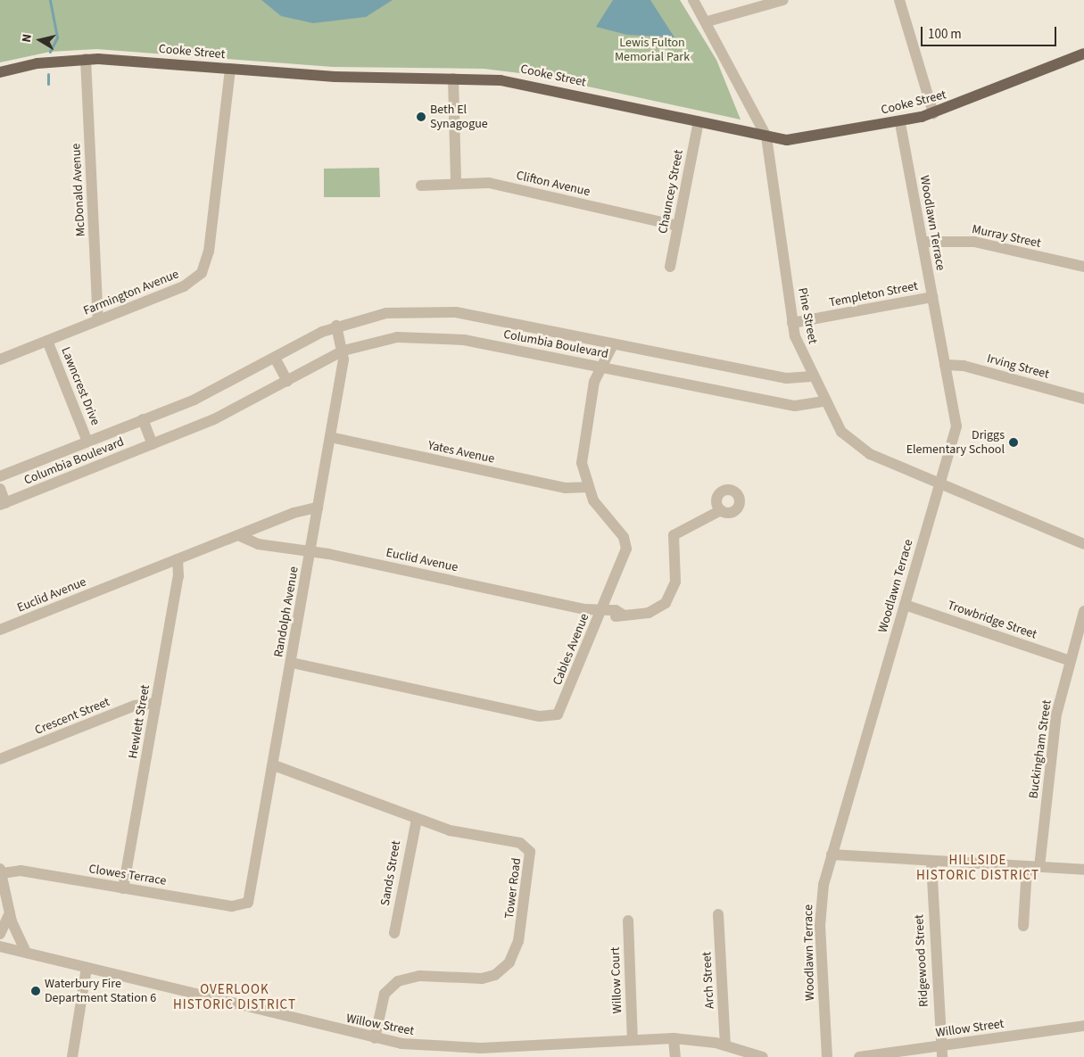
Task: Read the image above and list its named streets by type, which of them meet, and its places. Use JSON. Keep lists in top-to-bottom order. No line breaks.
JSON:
{"streets":{"main road":["Cooke Street"],"street":["Clifton Avenue","McDonald Avenue","Chauncey Street","Woodlawn Terrace","Murray Street","Farmington Avenue","Templeton Street","Pine Street","Columbia Boulevard","Irving Street","Lawncrest Drive","Yates Avenue","Euclid Avenue","Randolph Avenue","Trowbridge Street","Cables Avenue","Crescent Street","Hewlett Street","Buckingham Street","Sands Street","Clowes Terrace","Tower Road","Ridgewood Street","Willow Court","Arch Street","Willow Street"]},"crossings":[["Cooke Street","McDonald Avenue"],["Cooke Street","Chauncey Street"],["Cooke Street","Woodlawn Terrace"],["Cooke Street","Farmington Avenue"],["Cooke Street","Pine Street"],["Clifton Avenue","Chauncey Street"],["McDonald Avenue","Farmington Avenue"],["Woodlawn Terrace","Murray Street"],["Woodlawn Terrace","Templeton Street"],["Woodlawn Terrace","Pine Street"],["Woodlawn Terrace","Irving Street"],["Woodlawn Terrace","Trowbridge Street"],["Farmington Avenue","Lawncrest Drive"],["Templeton Street","Pine Street"],["Pine Street","Columbia Boulevard"],["Columbia Boulevard","Lawncrest Drive"],["Columbia Boulevard","Randolph Avenue"],["Columbia Boulevard","Cables Avenue"],["Yates Avenue","Randolph Avenue"],["Yates Avenue","Cables Avenue"],["Euclid Avenue","Randolph Avenue"],["Euclid Avenue","Cables Avenue"],["Euclid Avenue","Hewlett Street"],["Randolph Avenue","Cables Avenue"],["Randolph Avenue","Clowes Terrace"],["Randolph Avenue","Tower Road"],["Trowbridge Street","Buckingham Street"],["Crescent Street","Hewlett Street"],["Hewlett Street","Clowes Terrace"],["Sands Street","Tower Road"],["Tower Road","Willow Street"],["Ridgewood Street","Willow Street"],["Willow Court","Willow Street"],["Arch Street","Willow Street"]],"districts":["HILLSIDE HISTORIC DISTRICT","OVERLOOK HISTORIC DISTRICT"],"parks":["Lewis Fulton Memorial Park"],"places":["Beth El Synagogue","Driggs Elementary School","Waterbury Fire Department Station 6"],"scale_bar":"100 m","north":"left"}
